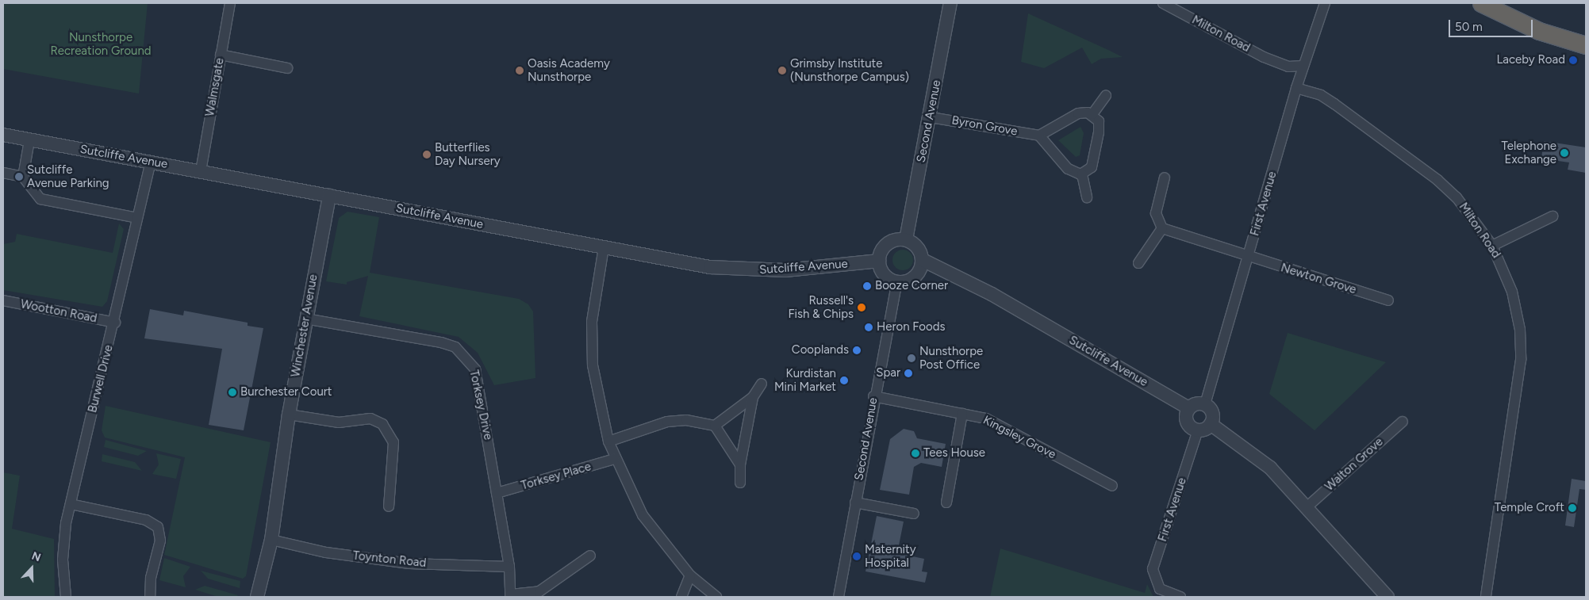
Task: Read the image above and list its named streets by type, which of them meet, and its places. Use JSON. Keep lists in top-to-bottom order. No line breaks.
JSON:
{"streets":{"street":["Milton Road","Walmsgate","Second Avenue","Byron Grove","Sutcliffe Avenue","First Avenue","Newton Grove","Wootton Road","Winchester Avenue","Burwell Drive","Torksey Drive","Kingsley Grove","Walton Grove","Torksey Place","Toynton Road"]},"crossings":[["Milton Road","First Avenue"],["Walmsgate","Sutcliffe Avenue"],["Second Avenue","Byron Grove"],["Second Avenue","Sutcliffe Avenue"],["Second Avenue","Kingsley Grove"],["Sutcliffe Avenue","First Avenue"],["Sutcliffe Avenue","Winchester Avenue"],["Sutcliffe Avenue","Burwell Drive"],["First Avenue","Newton Grove"],["Wootton Road","Burwell Drive"],["Winchester Avenue","Torksey Drive"],["Winchester Avenue","Toynton Road"],["Torksey Drive","Torksey Place"],["Torksey Drive","Toynton Road"]],"parks":["Nunsthorpe Recreation Ground"],"places":["Laceby Road","Oasis Academy Nunsthorpe","Grimsby Institute (Nunsthorpe Campus)","Telephone Exchange","Butterflies Day Nursery","Sutcliffe Avenue Parking","Booze Corner","Russell's Fish & Chips","Heron Foods","Cooplands","Nunsthorpe Post Office","Spar","Kurdistan Mini Market","Burchester Court","Tees House","Temple Croft","Maternity Hospital"],"scale_bar":"50 m","north":"top"}
